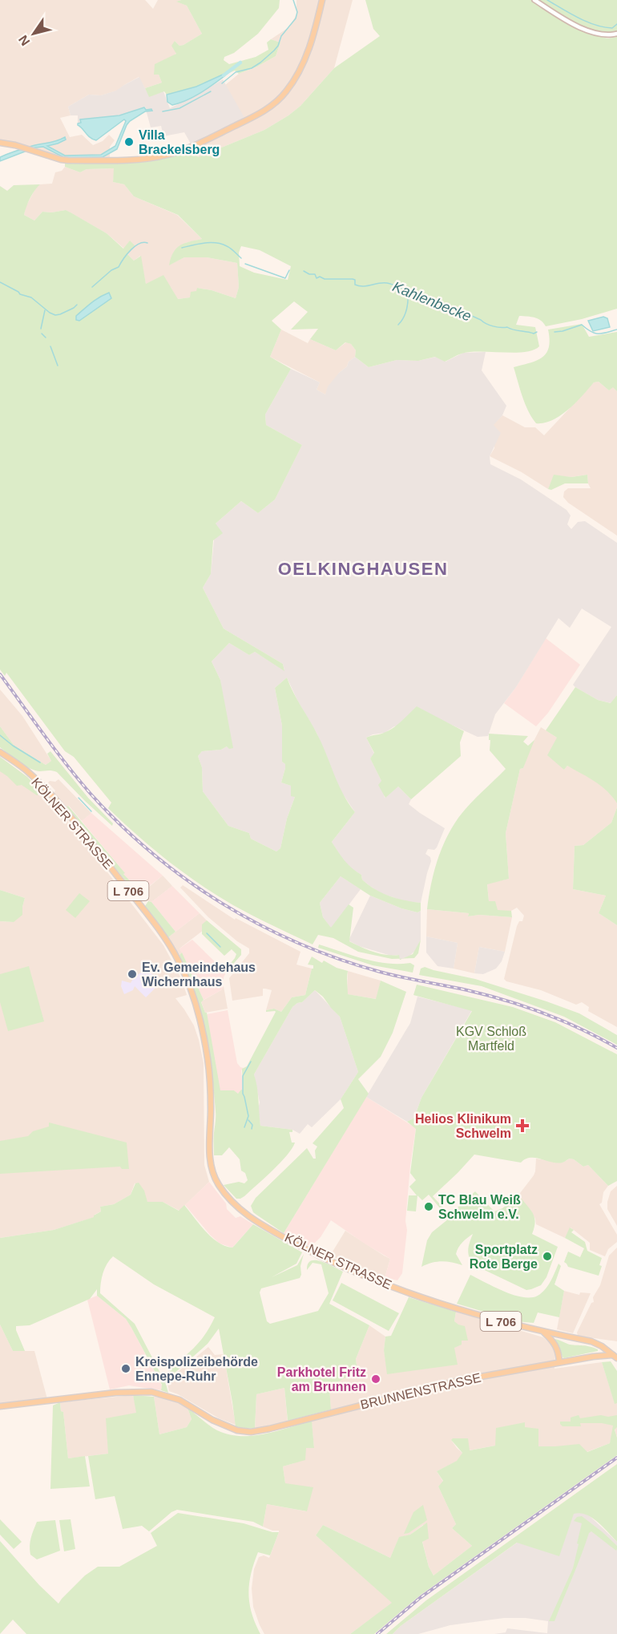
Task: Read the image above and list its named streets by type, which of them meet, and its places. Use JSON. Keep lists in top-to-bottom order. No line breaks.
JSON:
{"streets":{"main road":["KÖLNER STRASSE","L 706","BRUNNENSTRASSE"]},"crossings":[["KÖLNER STRASSE","L 706"],["L 706","BRUNNENSTRASSE"]],"districts":["OELKINGHAUSEN"],"water":["Kahlenbecke"],"parks":["KGV Schloß Martfeld"],"places":{"other":["Villa Brackelsberg","Ev. Gemeindehaus Wichernhaus","TC Blau Weiß Schwelm e.V.","Sportplatz Rote Berge","Kreispolizeibehörde Ennepe-Ruhr","Parkhotel Fritz am Brunnen"],"health":["Helios Klinikum Schwelm"]},"north":"bottom left"}
